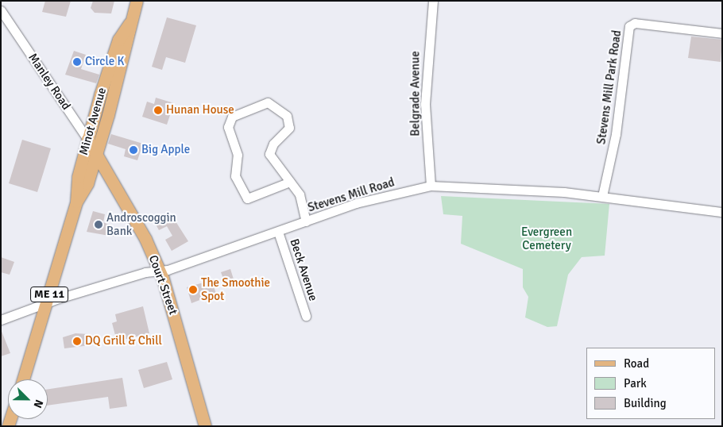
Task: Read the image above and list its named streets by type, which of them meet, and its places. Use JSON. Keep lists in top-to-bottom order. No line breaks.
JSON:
{"streets":{"main road":["Manley Road","Minot Avenue","Court Street","ME 11"],"street":["Stevens Mill Park Road","Belgrade Avenue","Stevens Mill Road","Beck Avenue"]},"crossings":[["Manley Road","Minot Avenue"],["Manley Road","Court Street"],["Stevens Mill Park Road","Stevens Mill Road"],["Belgrade Avenue","Stevens Mill Road"],["Minot Avenue","Stevens Mill Road"],["Minot Avenue","Court Street"],["Stevens Mill Road","Beck Avenue"],["Stevens Mill Road","Court Street"]],"parks":["Evergreen Cemetery"],"places":["Circle K","Hunan House","Big Apple","Androscoggin Bank","The Smoothie Spot","DQ Grill & Chill"],"legend":["Road","Park","Building"],"north":"bottom right"}
